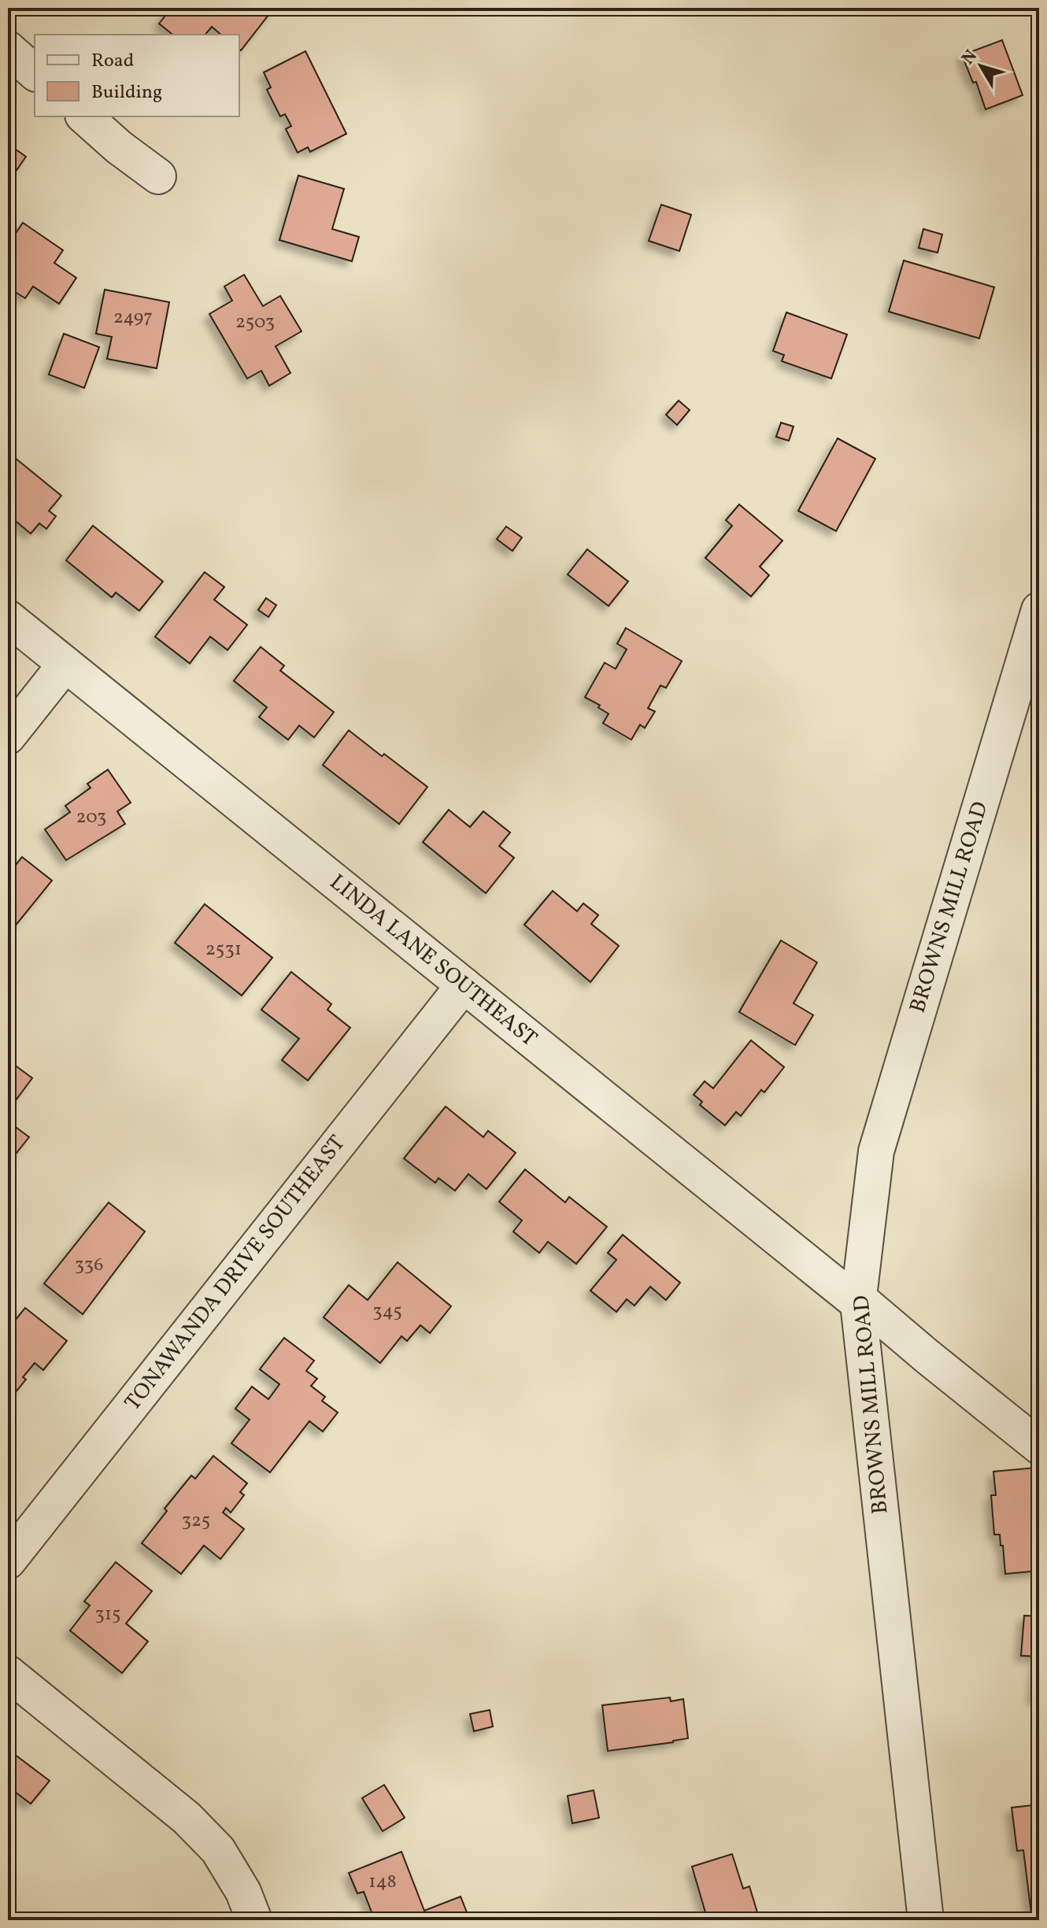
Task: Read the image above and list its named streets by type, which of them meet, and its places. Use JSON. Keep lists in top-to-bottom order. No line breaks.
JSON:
{"streets":{"street":["BROWNS MILL ROAD","LINDA LANE SOUTHEAST","TONAWANDA DRIVE SOUTHEAST"]},"crossings":[["BROWNS MILL ROAD","LINDA LANE SOUTHEAST"],["LINDA LANE SOUTHEAST","TONAWANDA DRIVE SOUTHEAST"]],"house_numbers":["2497","2503","203","2531","336","345","325","315","148"],"legend":["Road","Building"],"north":"top left"}
